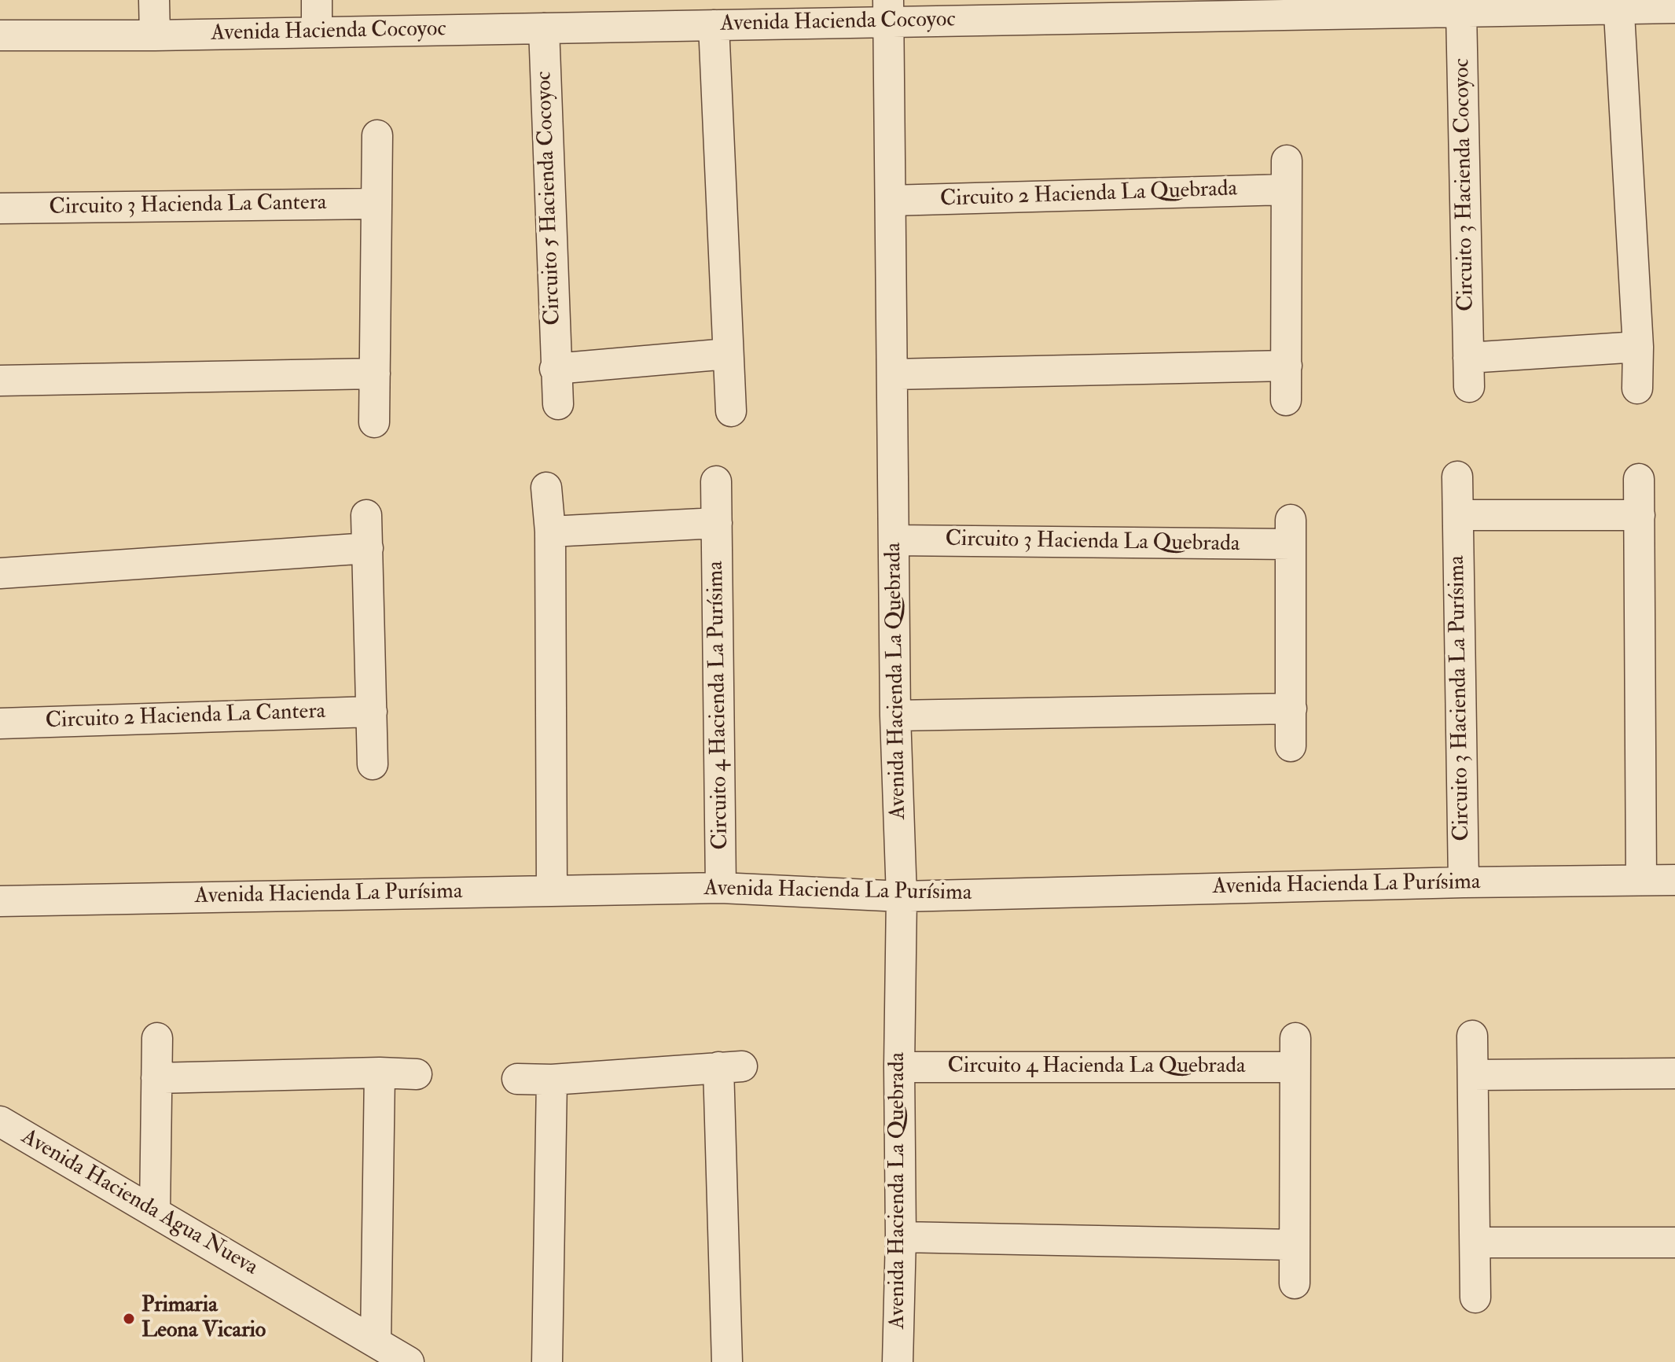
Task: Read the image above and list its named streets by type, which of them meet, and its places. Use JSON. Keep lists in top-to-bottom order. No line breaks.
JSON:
{"streets":{"street":["Avenida Hacienda Cocoyoc","Circuito 3 Hacienda Cocoyoc","Circuito 2 Hacienda La Quebrada","Circuito 5 Hacienda Cocoyoc","Circuito 3 Hacienda La Cantera","Circuito 3 Hacienda La Quebrada","Avenida Hacienda La Quebrada","Circuito 3 Hacienda La Purísima","Circuito 4 Hacienda La Purísima","Circuito 2 Hacienda La Cantera","Avenida Hacienda La Purísima","Circuito 4 Hacienda La Quebrada","Avenida Hacienda Agua Nueva"]},"crossings":[["Avenida Hacienda Cocoyoc","Circuito 3 Hacienda Cocoyoc"],["Avenida Hacienda Cocoyoc","Circuito 5 Hacienda Cocoyoc"],["Avenida Hacienda Cocoyoc","Avenida Hacienda La Quebrada"],["Circuito 2 Hacienda La Quebrada","Avenida Hacienda La Quebrada"],["Circuito 3 Hacienda La Quebrada","Avenida Hacienda La Quebrada"],["Avenida Hacienda La Quebrada","Avenida Hacienda La Purísima"],["Avenida Hacienda La Quebrada","Circuito 4 Hacienda La Quebrada"],["Circuito 3 Hacienda La Purísima","Avenida Hacienda La Purísima"],["Circuito 4 Hacienda La Purísima","Avenida Hacienda La Purísima"]],"places":["Primaria Leona Vicario"]}
